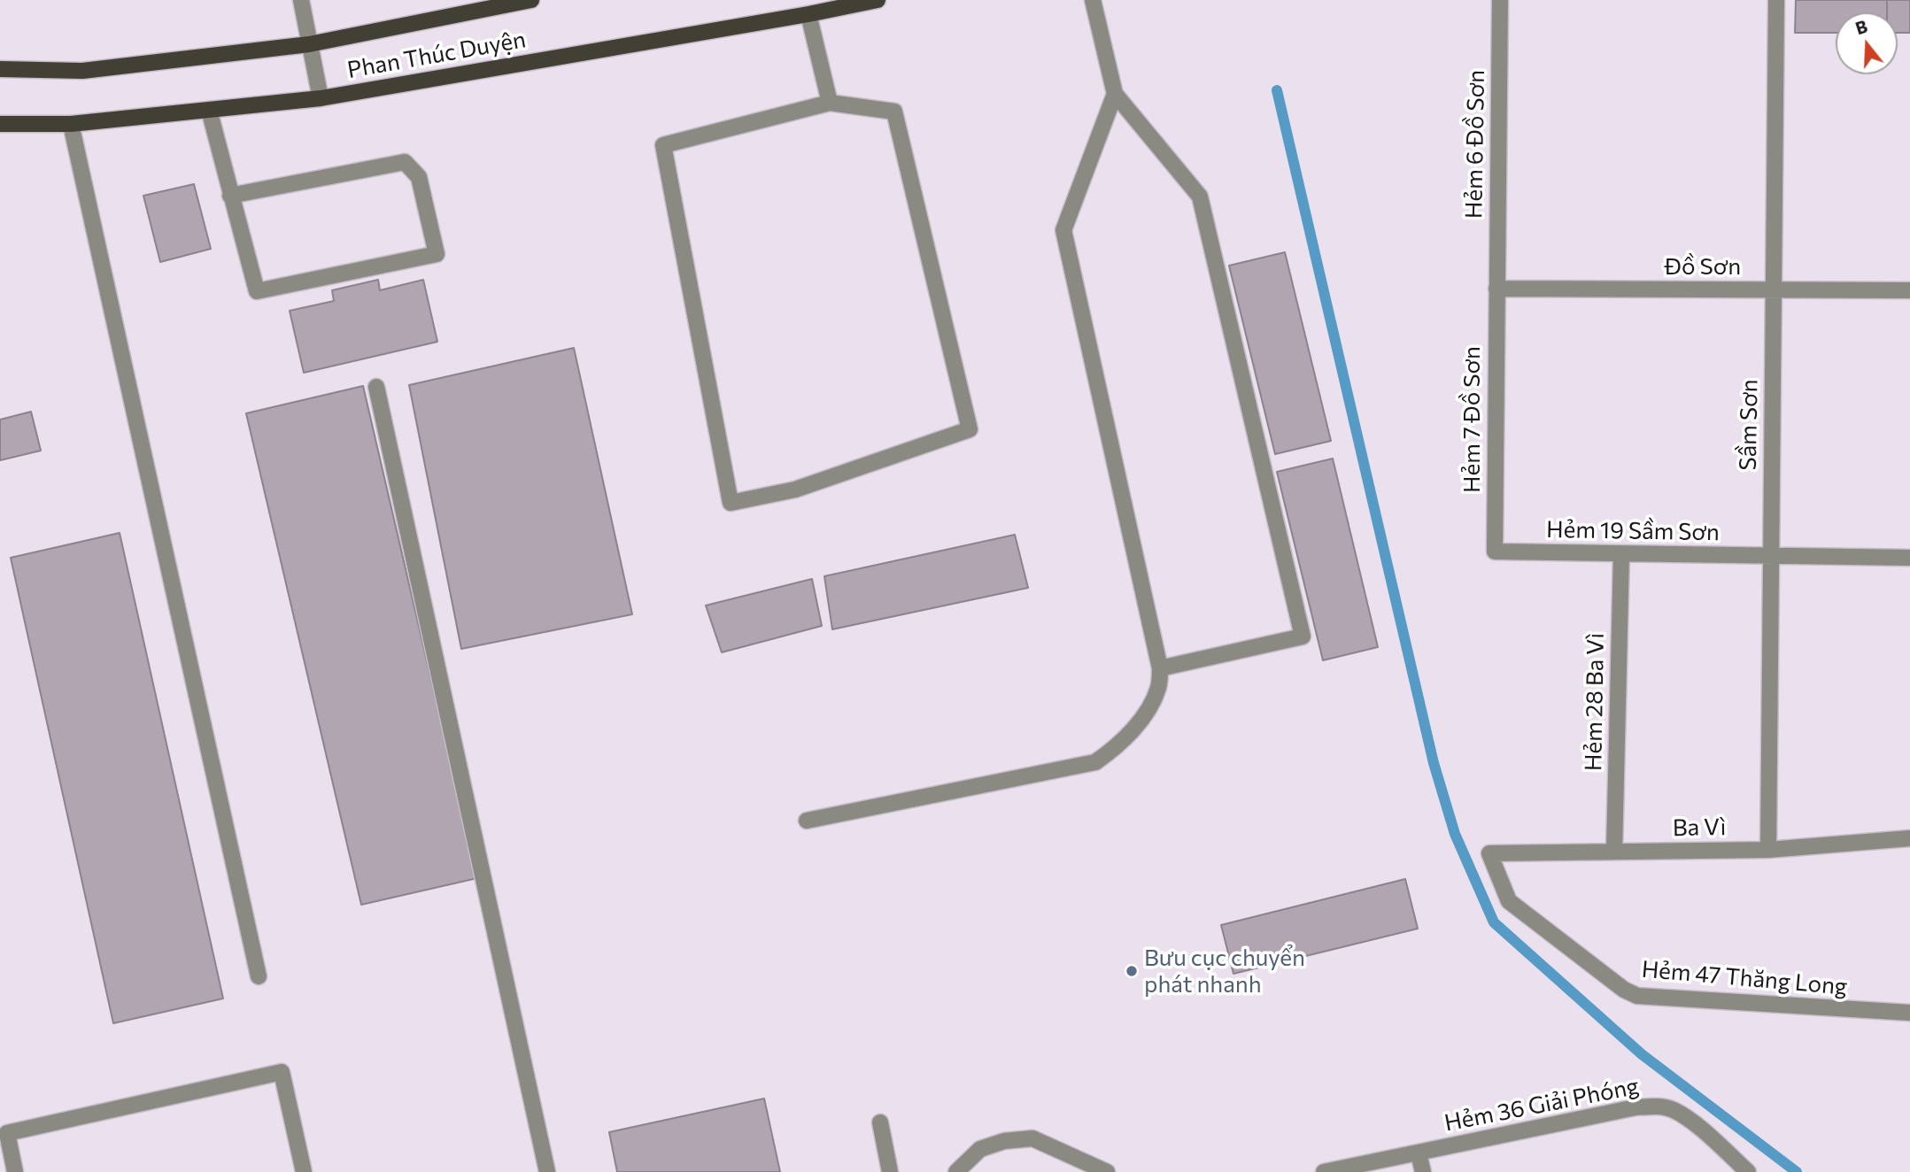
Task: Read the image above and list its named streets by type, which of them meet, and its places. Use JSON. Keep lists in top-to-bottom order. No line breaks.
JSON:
{"streets":{"main road":["Phan Thúc Duyện"],"street":["Hẻm 6 Đồ Sơn","Đồ Sơn","Hẻm 7 Đồ Sơn","Sầm Sơn","Hẻm 19 Sầm Sơn","Hẻm 28 Ba Vì","Ba Vì","Hẻm 47 Thăng Long","Hẻm 36 Giải Phóng"]},"crossings":[["Hẻm 6 Đồ Sơn","Đồ Sơn"],["Hẻm 6 Đồ Sơn","Hẻm 7 Đồ Sơn"],["Đồ Sơn","Hẻm 7 Đồ Sơn"],["Đồ Sơn","Sầm Sơn"],["Hẻm 7 Đồ Sơn","Hẻm 19 Sầm Sơn"],["Sầm Sơn","Hẻm 19 Sầm Sơn"],["Sầm Sơn","Ba Vì"],["Hẻm 19 Sầm Sơn","Hẻm 28 Ba Vì"],["Hẻm 28 Ba Vì","Ba Vì"],["Ba Vì","Hẻm 47 Thăng Long"]],"places":["Bưu cục chuyển phát nhanh"],"north":"top"}
